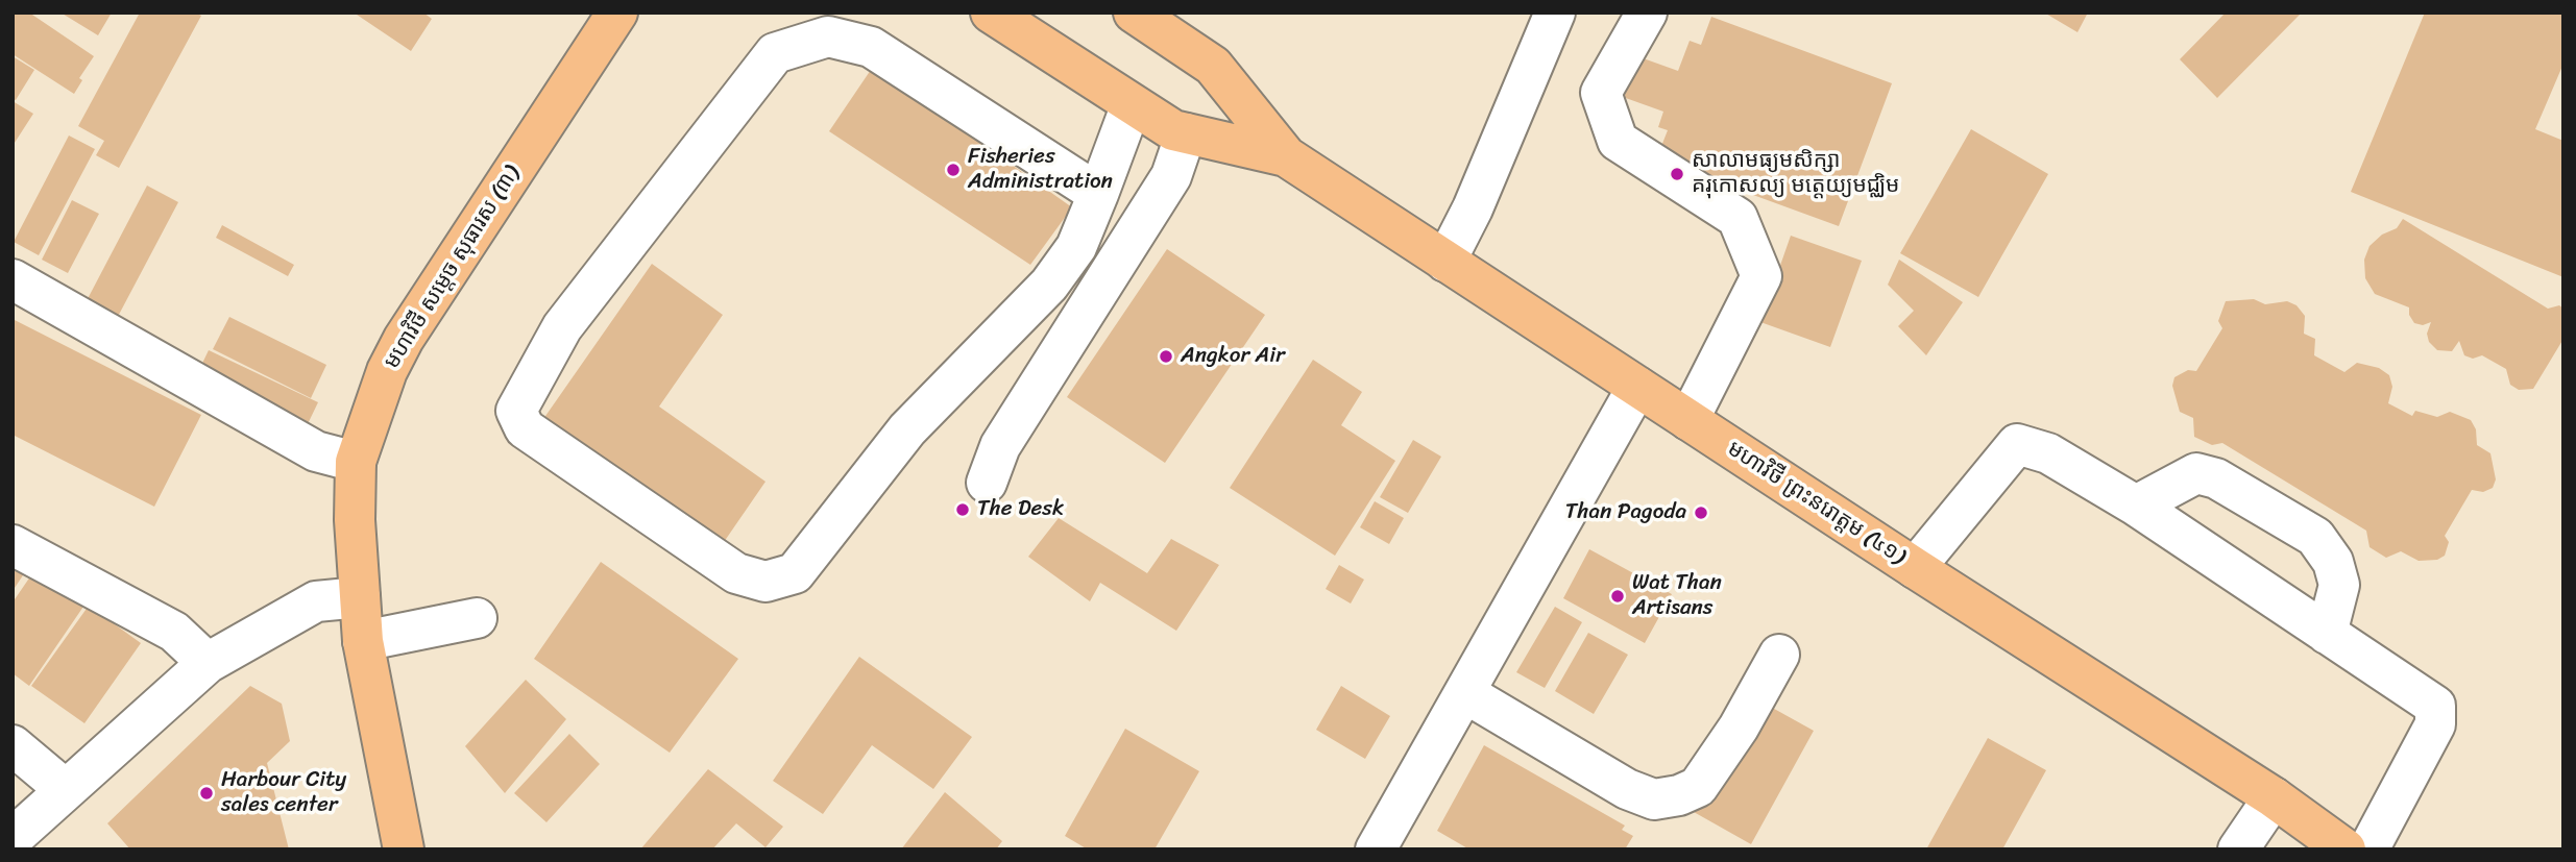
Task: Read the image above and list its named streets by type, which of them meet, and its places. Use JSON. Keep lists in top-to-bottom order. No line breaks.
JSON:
{"streets":{"main road":["មហាវិថី សម្តេច សុធារស (៣)","មហាវិថី ព្រះនរោត្តម (៤១)"]},"places":["Fisheries Administration","សាលាមធ្យមសិក្សា គរុកោសល្យ មត្តេយ្យមជ្ឈិម","Angkor Air","The Desk","Than Pagoda","Wat Than Artisans","Harbour City sales center"]}
